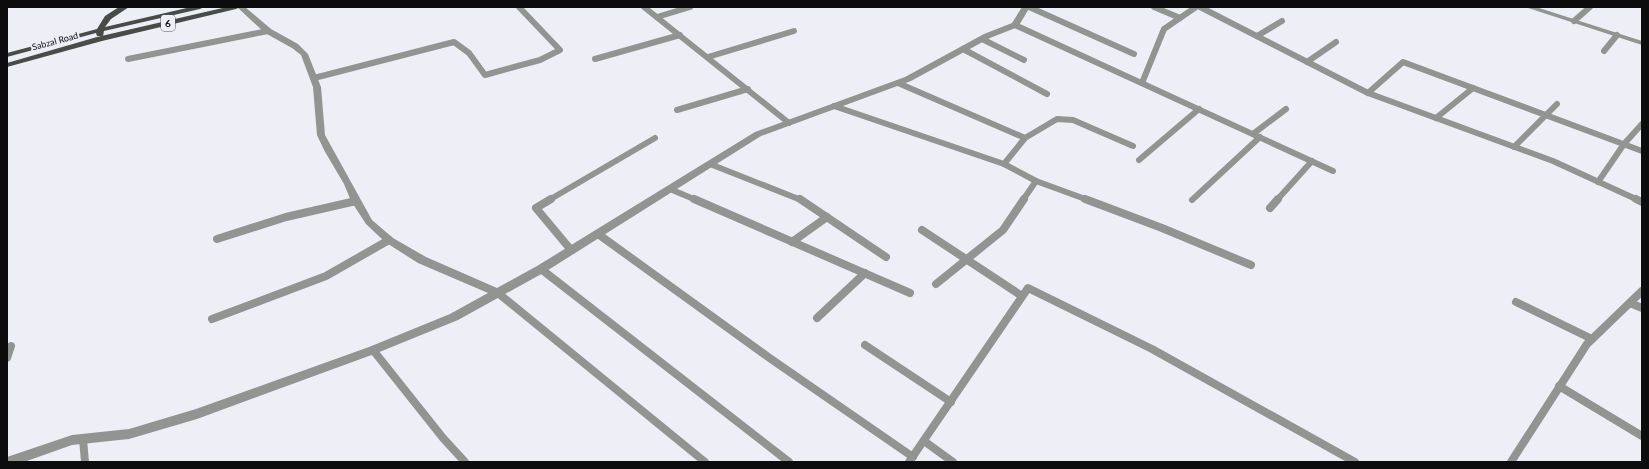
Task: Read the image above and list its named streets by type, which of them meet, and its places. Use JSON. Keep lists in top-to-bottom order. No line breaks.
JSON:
{"streets":{"main road":["6","Sabzal Road"]},"crossings":[["6","Sabzal Road"]]}
